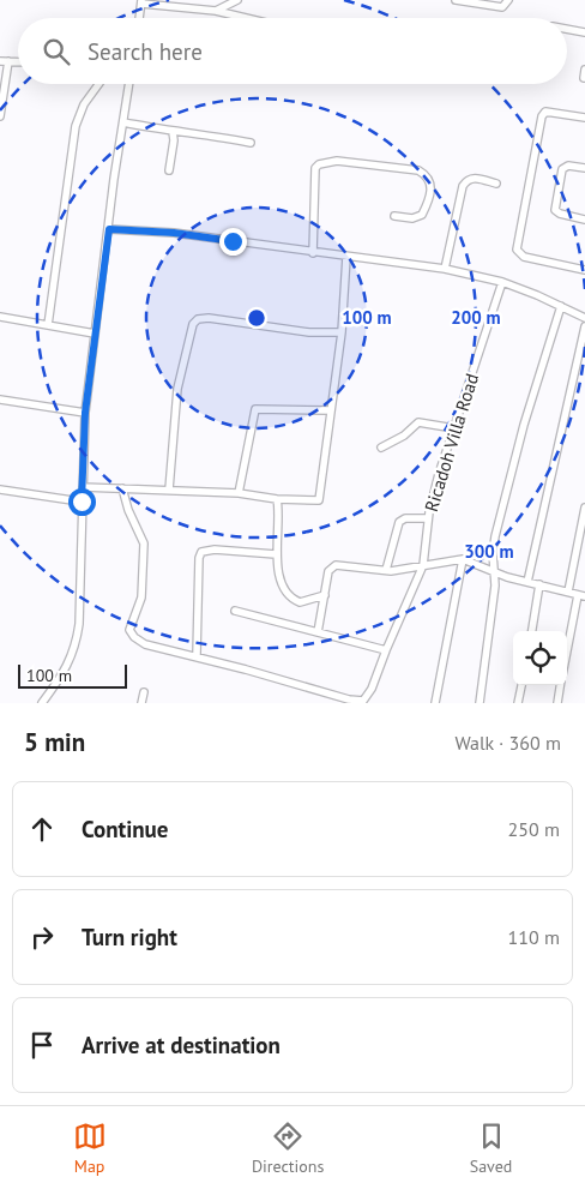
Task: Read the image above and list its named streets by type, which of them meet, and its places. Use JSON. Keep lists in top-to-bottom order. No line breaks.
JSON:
{"streets":{"street":["Ricadoh Villa Road"]},"scale_bar":"100 m","page":{"search":"Search here","scale":"100 m","heading":["5 min","Walk · 360 m"],"list":[["Continue","250 m"],["Turn right","110 m"],"Arrive at destination"],"nav":["Map","Directions","Saved"]},"rings":["100 m","200 m","300 m"]}
